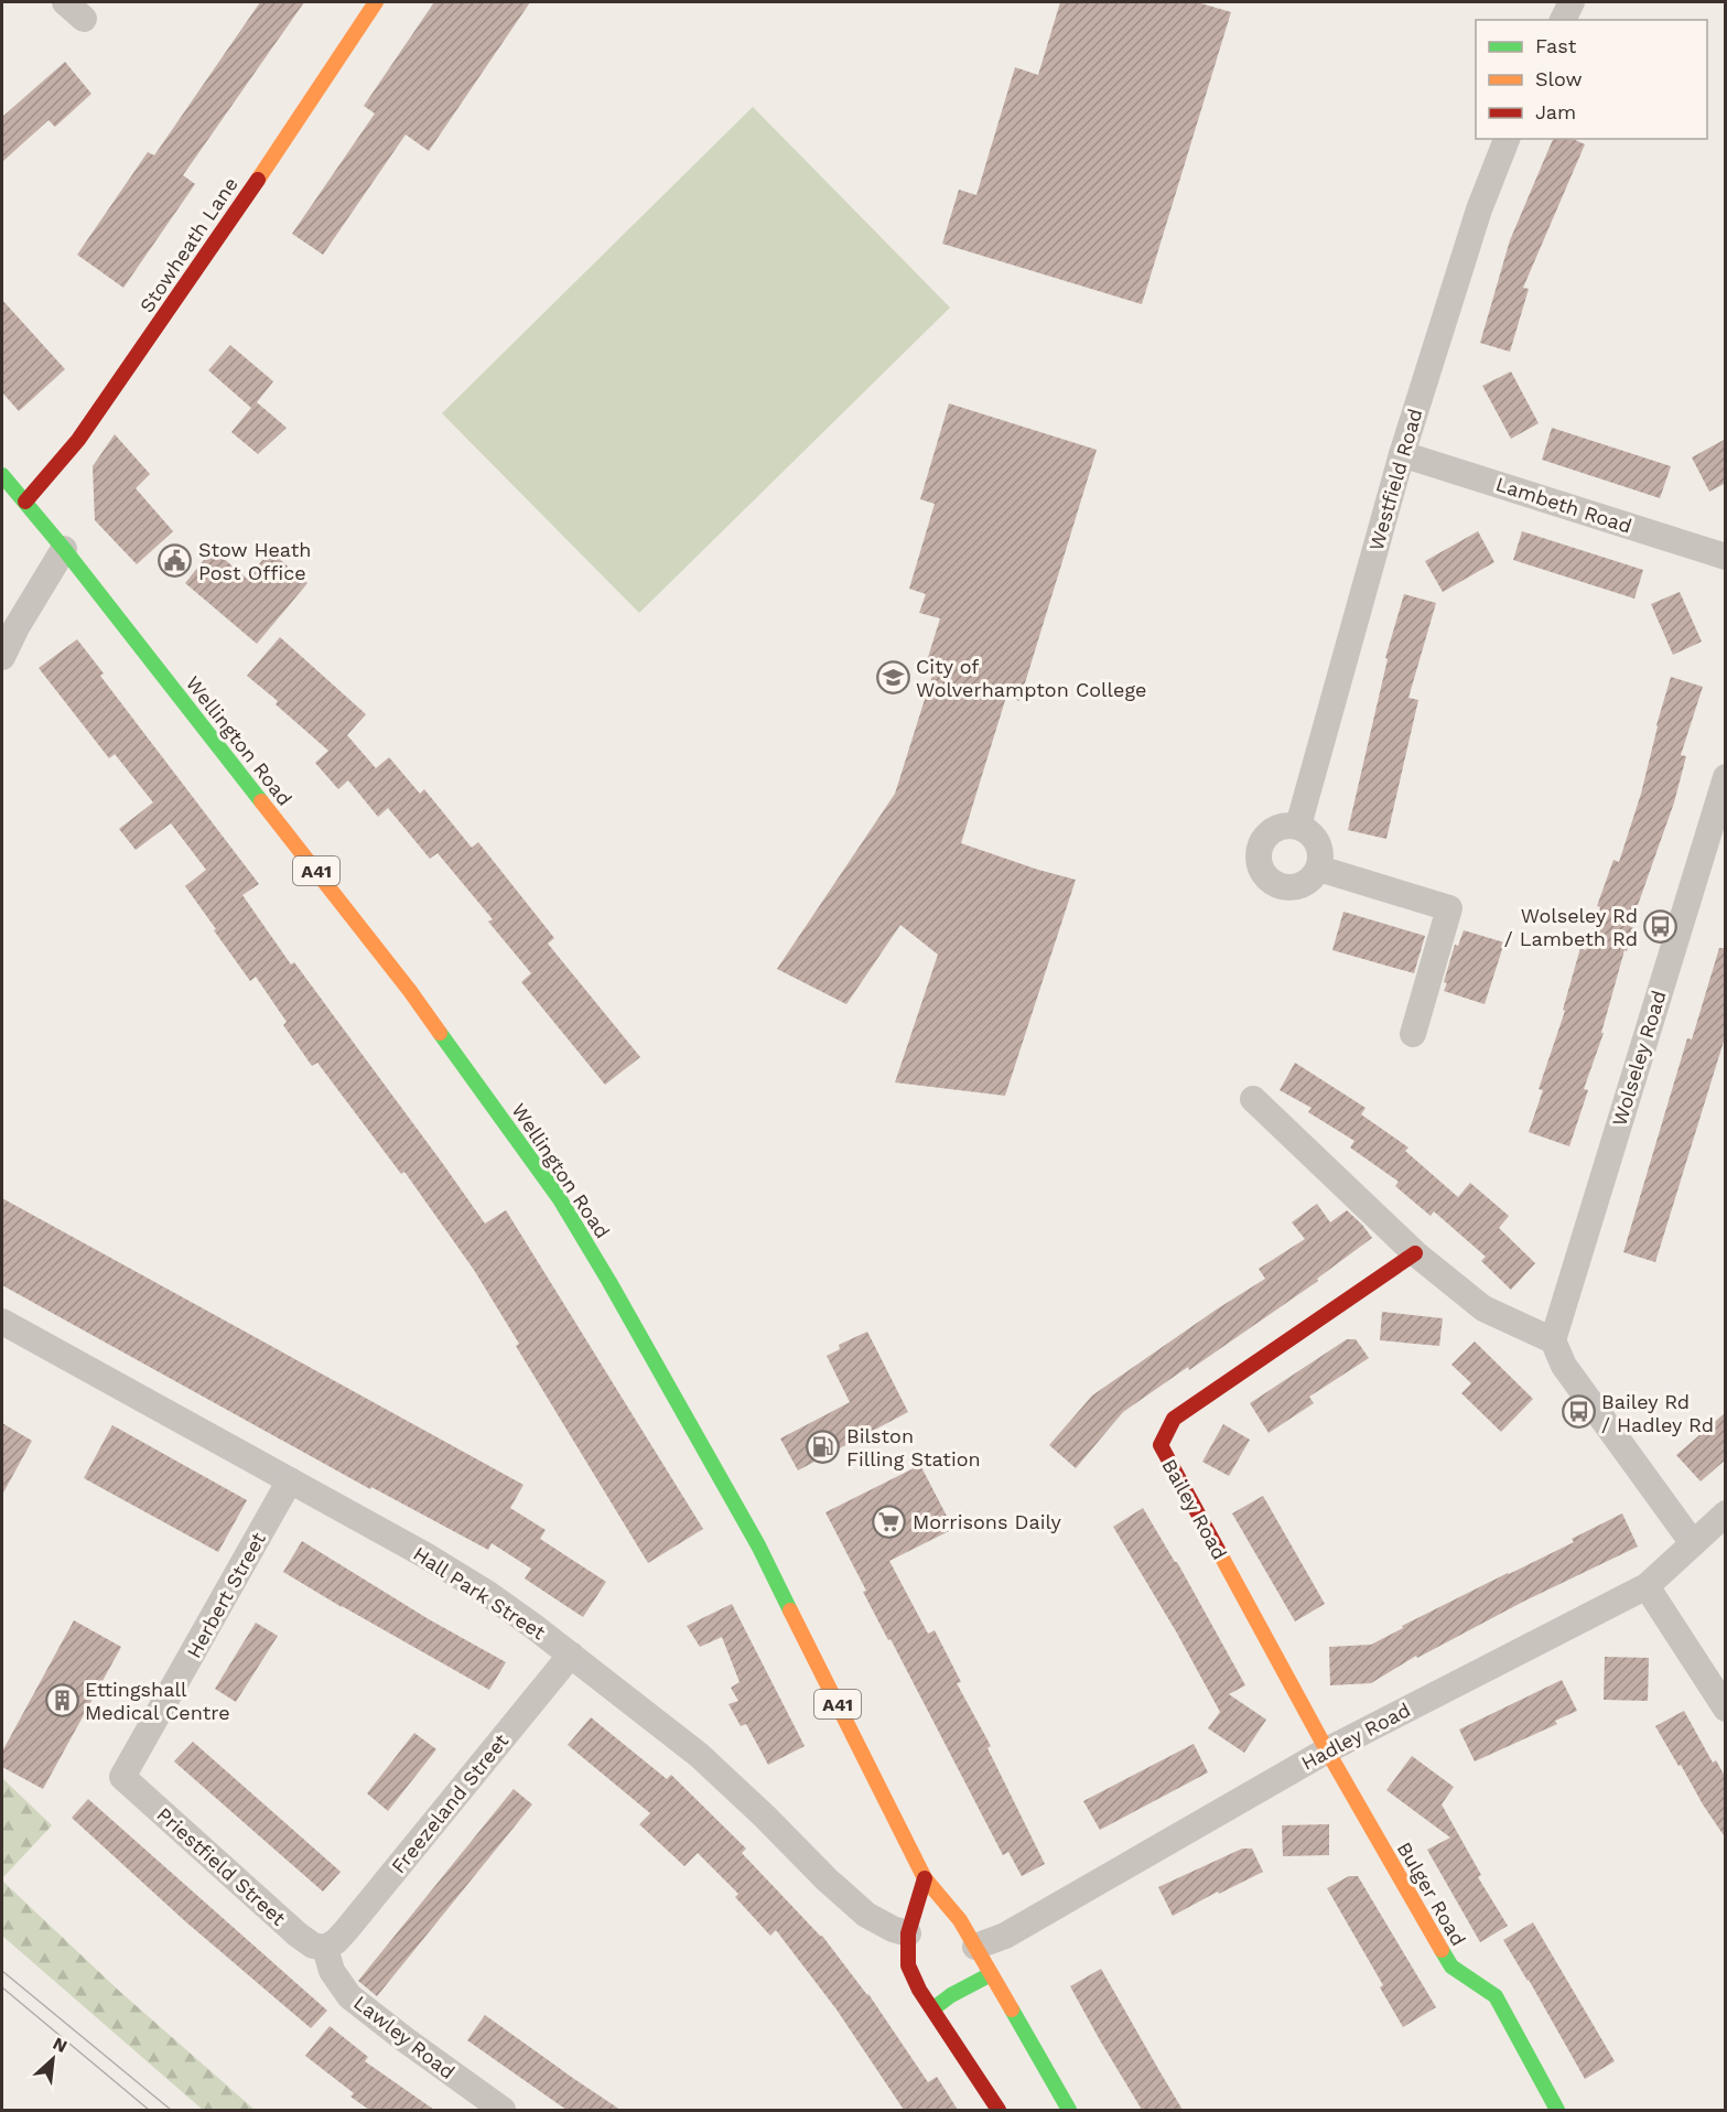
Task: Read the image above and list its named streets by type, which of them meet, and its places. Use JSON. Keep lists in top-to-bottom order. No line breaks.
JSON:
{"streets":{"main road":["Stowheath Lane","Wellington Road","A41","Bailey Road","Bulger Road"],"street":["Westfield Road","Lambeth Road","Wolseley Road","Hall Park Street","Herbert Street","Hadley Road","Freezeland Street","Priestfield Street","Lawley Road"]},"crossings":[["Stowheath Lane","A41"],["Westfield Road","Lambeth Road"],["Wellington Road","A41"],["A41","Hadley Road"],["Bailey Road","Hadley Road"],["Bailey Road","Bulger Road"],["Hall Park Street","Herbert Street"],["Hall Park Street","Freezeland Street"],["Herbert Street","Priestfield Street"],["Hadley Road","Bulger Road"],["Freezeland Street","Priestfield Street"],["Freezeland Street","Lawley Road"],["Priestfield Street","Lawley Road"]],"places":{"public building":["Stow Heath Post Office"],"school or university":["City of Wolverhampton College"],"bus stop":["Wolseley Rd / Lambeth Rd","Bailey Rd / Hadley Rd"],"fuel station":["Bilston Filling Station"],"supermarket":["Morrisons Daily"],"building":["Ettingshall Medical Centre"]},"legend":["Fast","Slow","Jam"],"north":"top right"}
